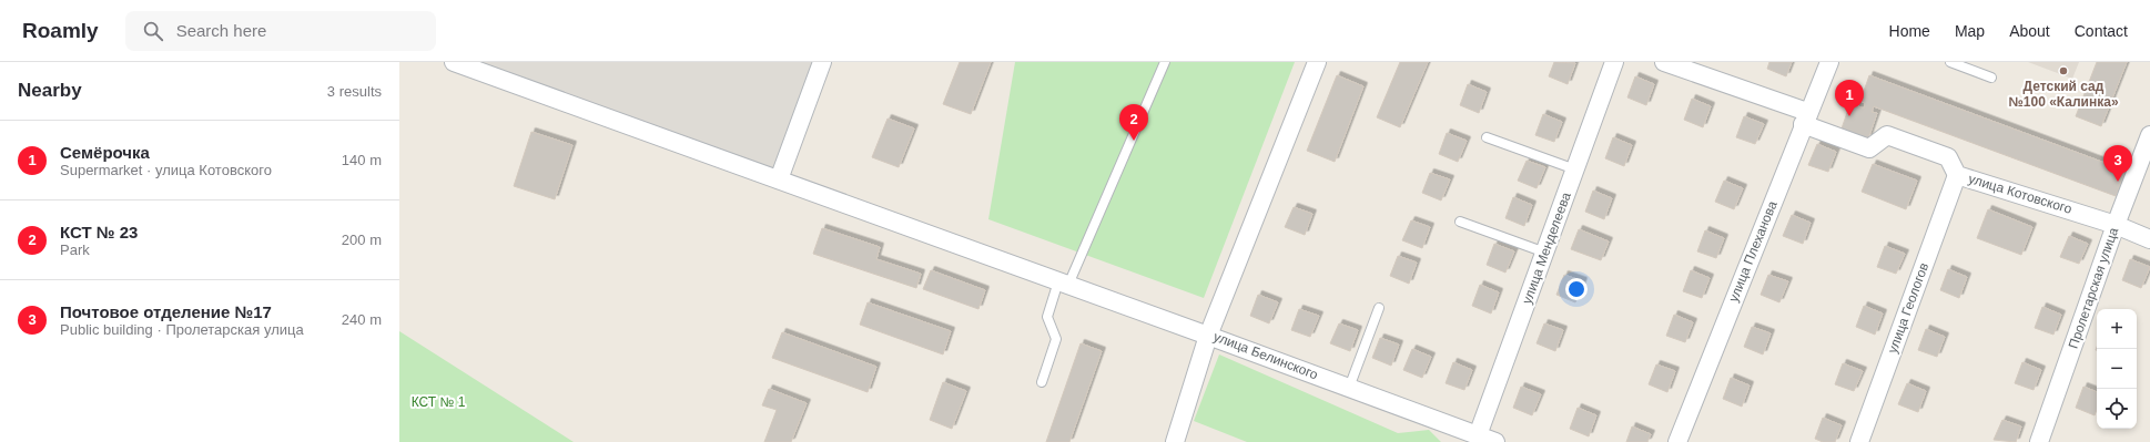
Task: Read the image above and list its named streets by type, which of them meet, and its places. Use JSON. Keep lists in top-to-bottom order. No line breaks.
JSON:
{"streets":{"street":["улица Котовского","улица Менделеева","улица Плеханова","Пролетарская улица","улица Геологов","улица Белинского"]},"crossings":[["улица Котовского","улица Плеханова"],["улица Котовского","Пролетарская улица"],["улица Котовского","улица Геологов"],["улица Менделеева","улица Белинского"]],"parks":["КСТ № 1"],"places":["Детский сад №100 «Калинка»"],"page":{"header":"Roamly","search":"Search here","nav":["Home","Map","About","Contact"],"heading":["Nearby","3 results"],"pins":["1","2","3"],"list":[{"mark":"1","name":"Семёрочка","note":"Supermarket · улица Котовского","value":"140 m"},{"mark":"2","name":"КСТ № 23","note":"Park","value":"200 m"},{"mark":"3","name":"Почтовое отделение №17","note":"Public building · Пролетарская улица","value":"240 m"}],"map_buttons":["+","−"]}}
